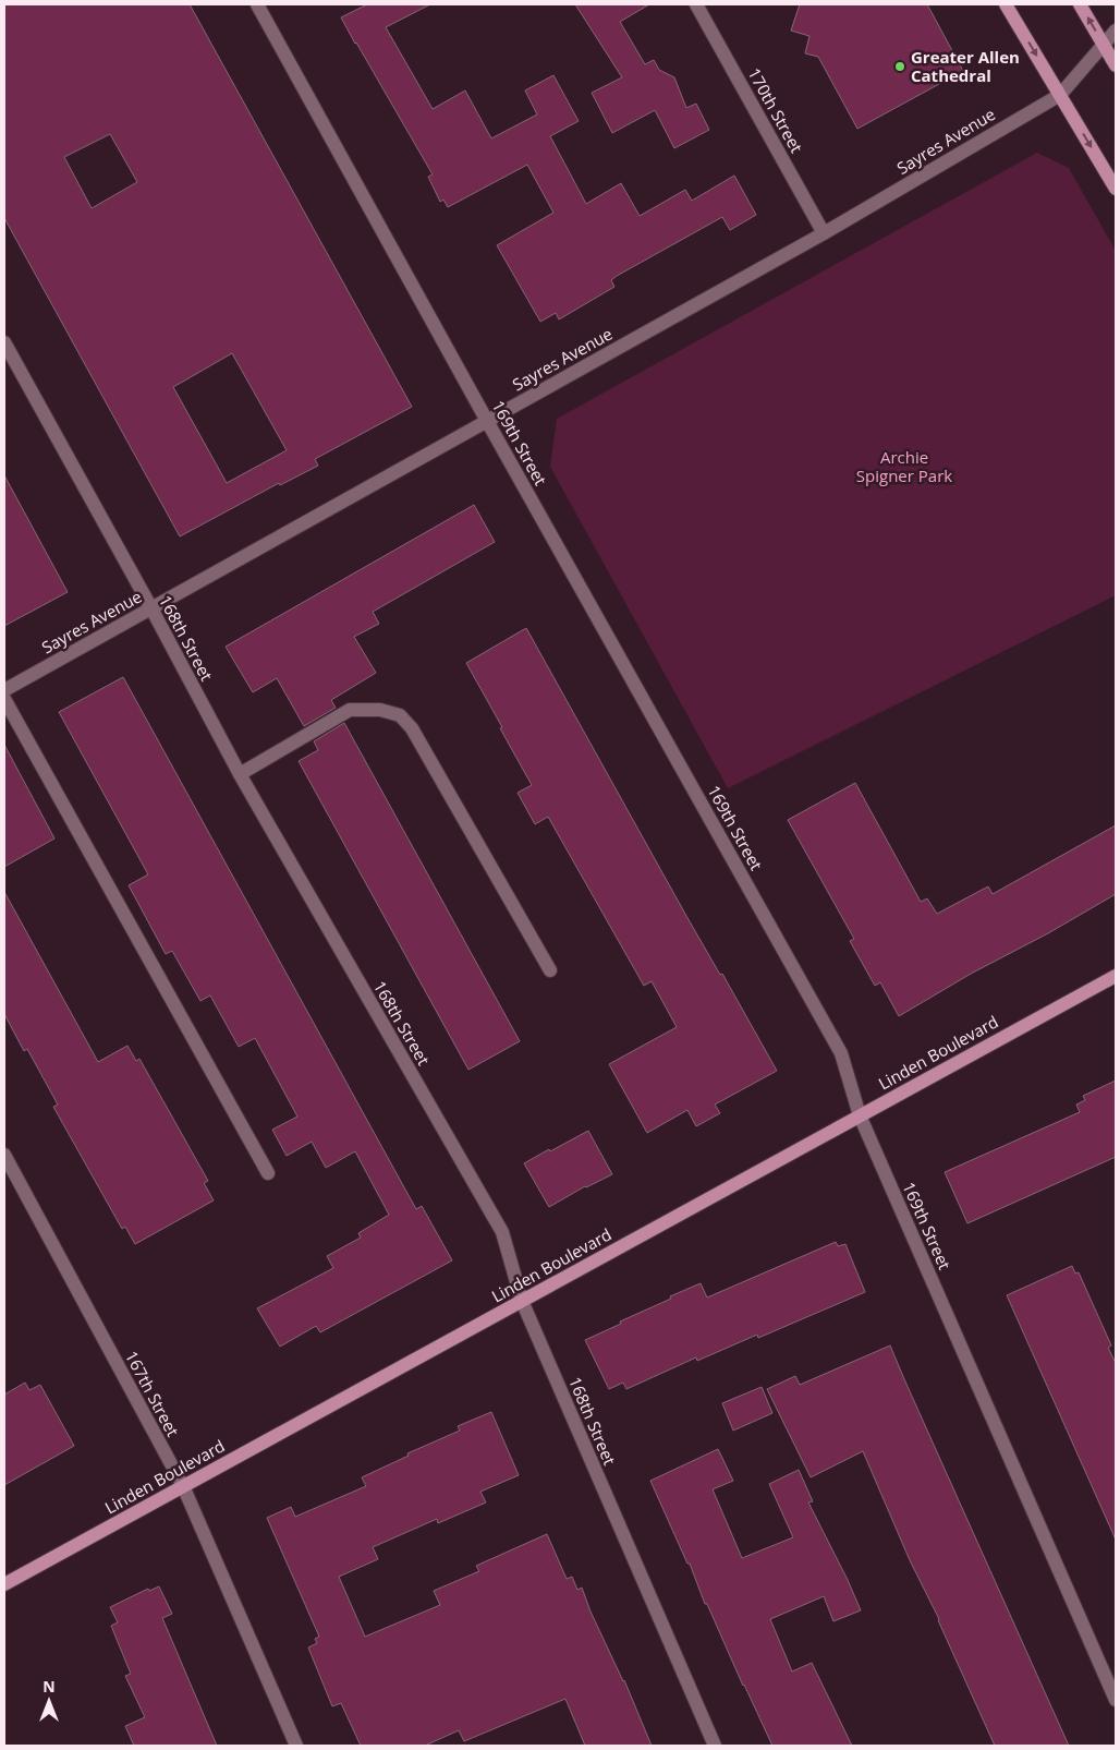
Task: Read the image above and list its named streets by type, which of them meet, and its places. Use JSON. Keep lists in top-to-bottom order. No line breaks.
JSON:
{"streets":{"main road":["Linden Boulevard"],"street":["170th Street","Sayres Avenue","169th Street","168th Street","167th Street"]},"crossings":[["170th Street","Sayres Avenue"],["Sayres Avenue","169th Street"],["Sayres Avenue","168th Street"],["169th Street","Linden Boulevard"],["168th Street","Linden Boulevard"],["Linden Boulevard","167th Street"]],"parks":["Archie Spigner Park"],"places":["Greater Allen Cathedral"],"north":"top"}
